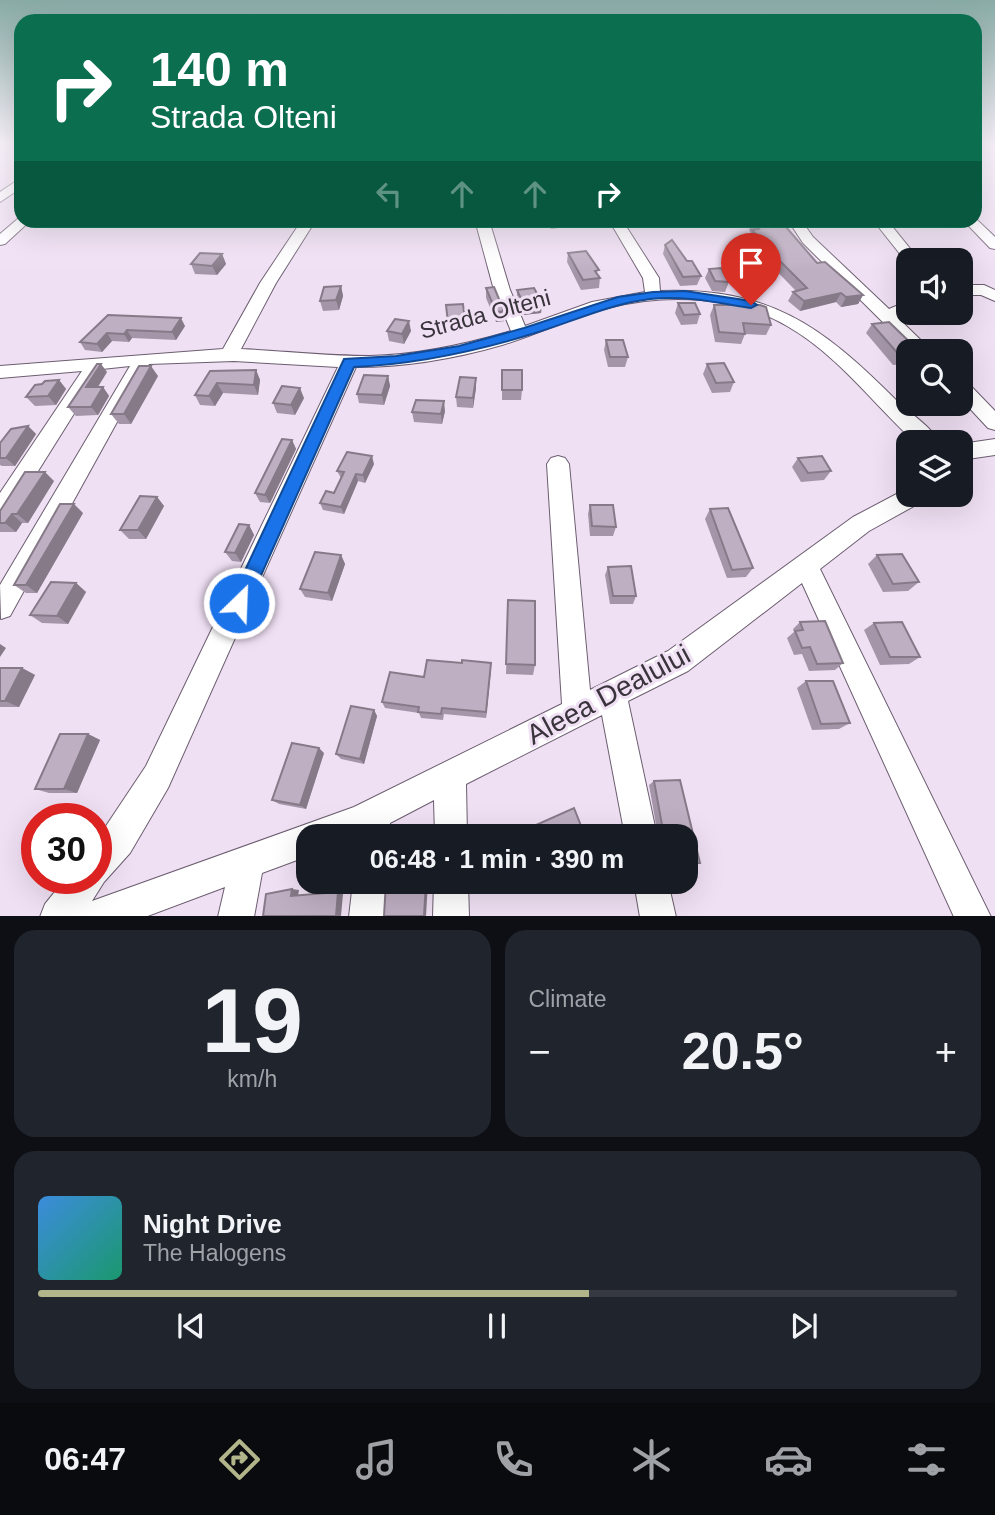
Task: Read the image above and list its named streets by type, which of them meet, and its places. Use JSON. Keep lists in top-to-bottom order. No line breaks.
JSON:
{"streets":{"street":["Strada Olteni","Aleea Dealului"]},"page":{"turn":["140 m","Strada Olteni"],"limit":"30","trip":"06:48 · 1 min · 390 m","tile":[["19","km/h"],"Climate"],"heat":["−","20.5°","+"],"song":["Night Drive","The Halogens"],"tabs":"06:47"}}
